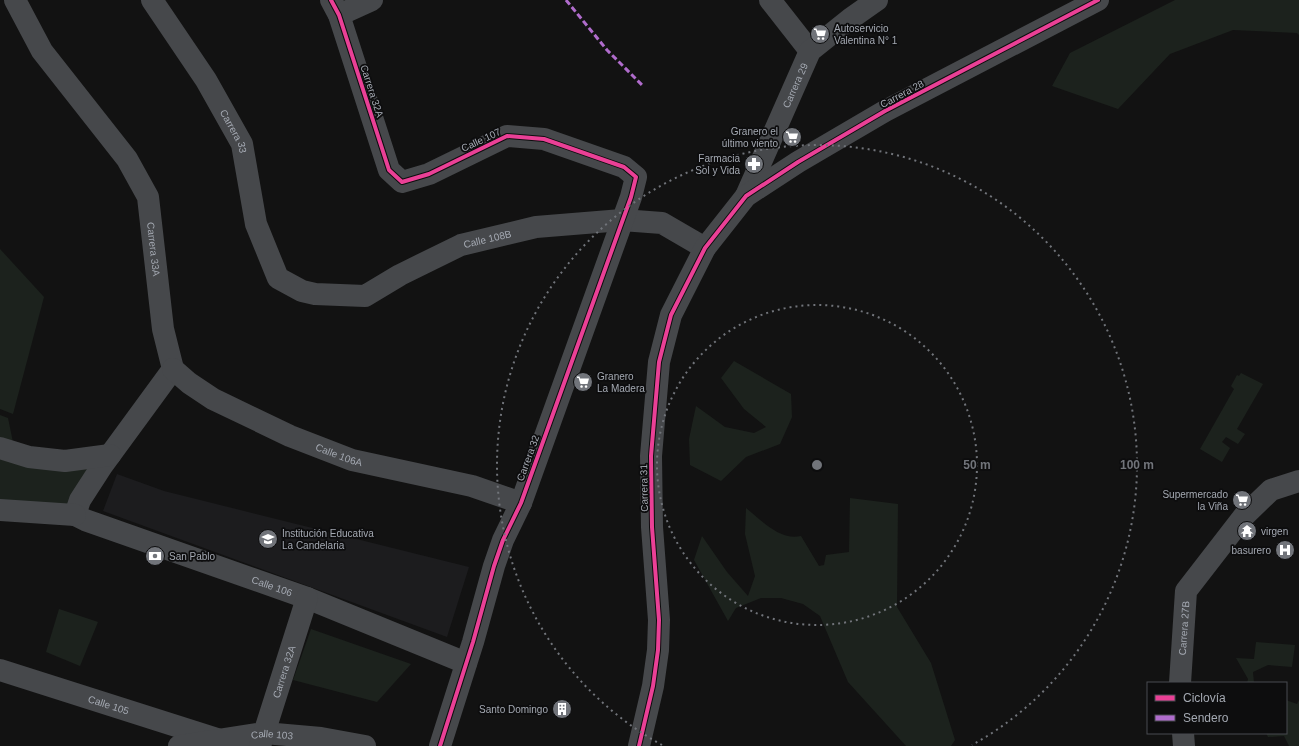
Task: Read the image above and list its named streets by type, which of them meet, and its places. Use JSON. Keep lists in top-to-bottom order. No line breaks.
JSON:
{"streets":{"street":["Carrera 29","Carrera 32A","Carrera 28","Carrera 33","Calle 107","Calle 108B","Carrera 33A","Calle 106A","Carrera 32","Carrera 31","Calle 106","Carrera 27B","Calle 105","Calle 103"]},"crossings":[["Carrera 29","Carrera 28"],["Carrera 32A","Calle 107"],["Carrera 32A","Calle 106"],["Carrera 32A","Calle 103"],["Carrera 28","Carrera 31"],["Carrera 33","Calle 108B"],["Calle 107","Carrera 32"],["Calle 108B","Carrera 32"],["Calle 108B","Carrera 31"],["Carrera 33A","Calle 106A"],["Calle 106A","Carrera 32"],["Carrera 32","Calle 106"],["Calle 105","Calle 103"]],"places":{"supermarket":["Autoservicio Valentina N° 1","Granero el último viento","Granero La Madera","Supermercado la Viña"],"pharmacy":["Farmacia Sol y Vida"],"temple":["virgen"],"school or university":["Institución Educativa La Candelaria"],"hospital":["basurero"],"bank":["San Pablo"],"building":["Santo Domingo"]},"legend":["Ciclovía","Sendero"],"rings":["50 m","100 m"]}
